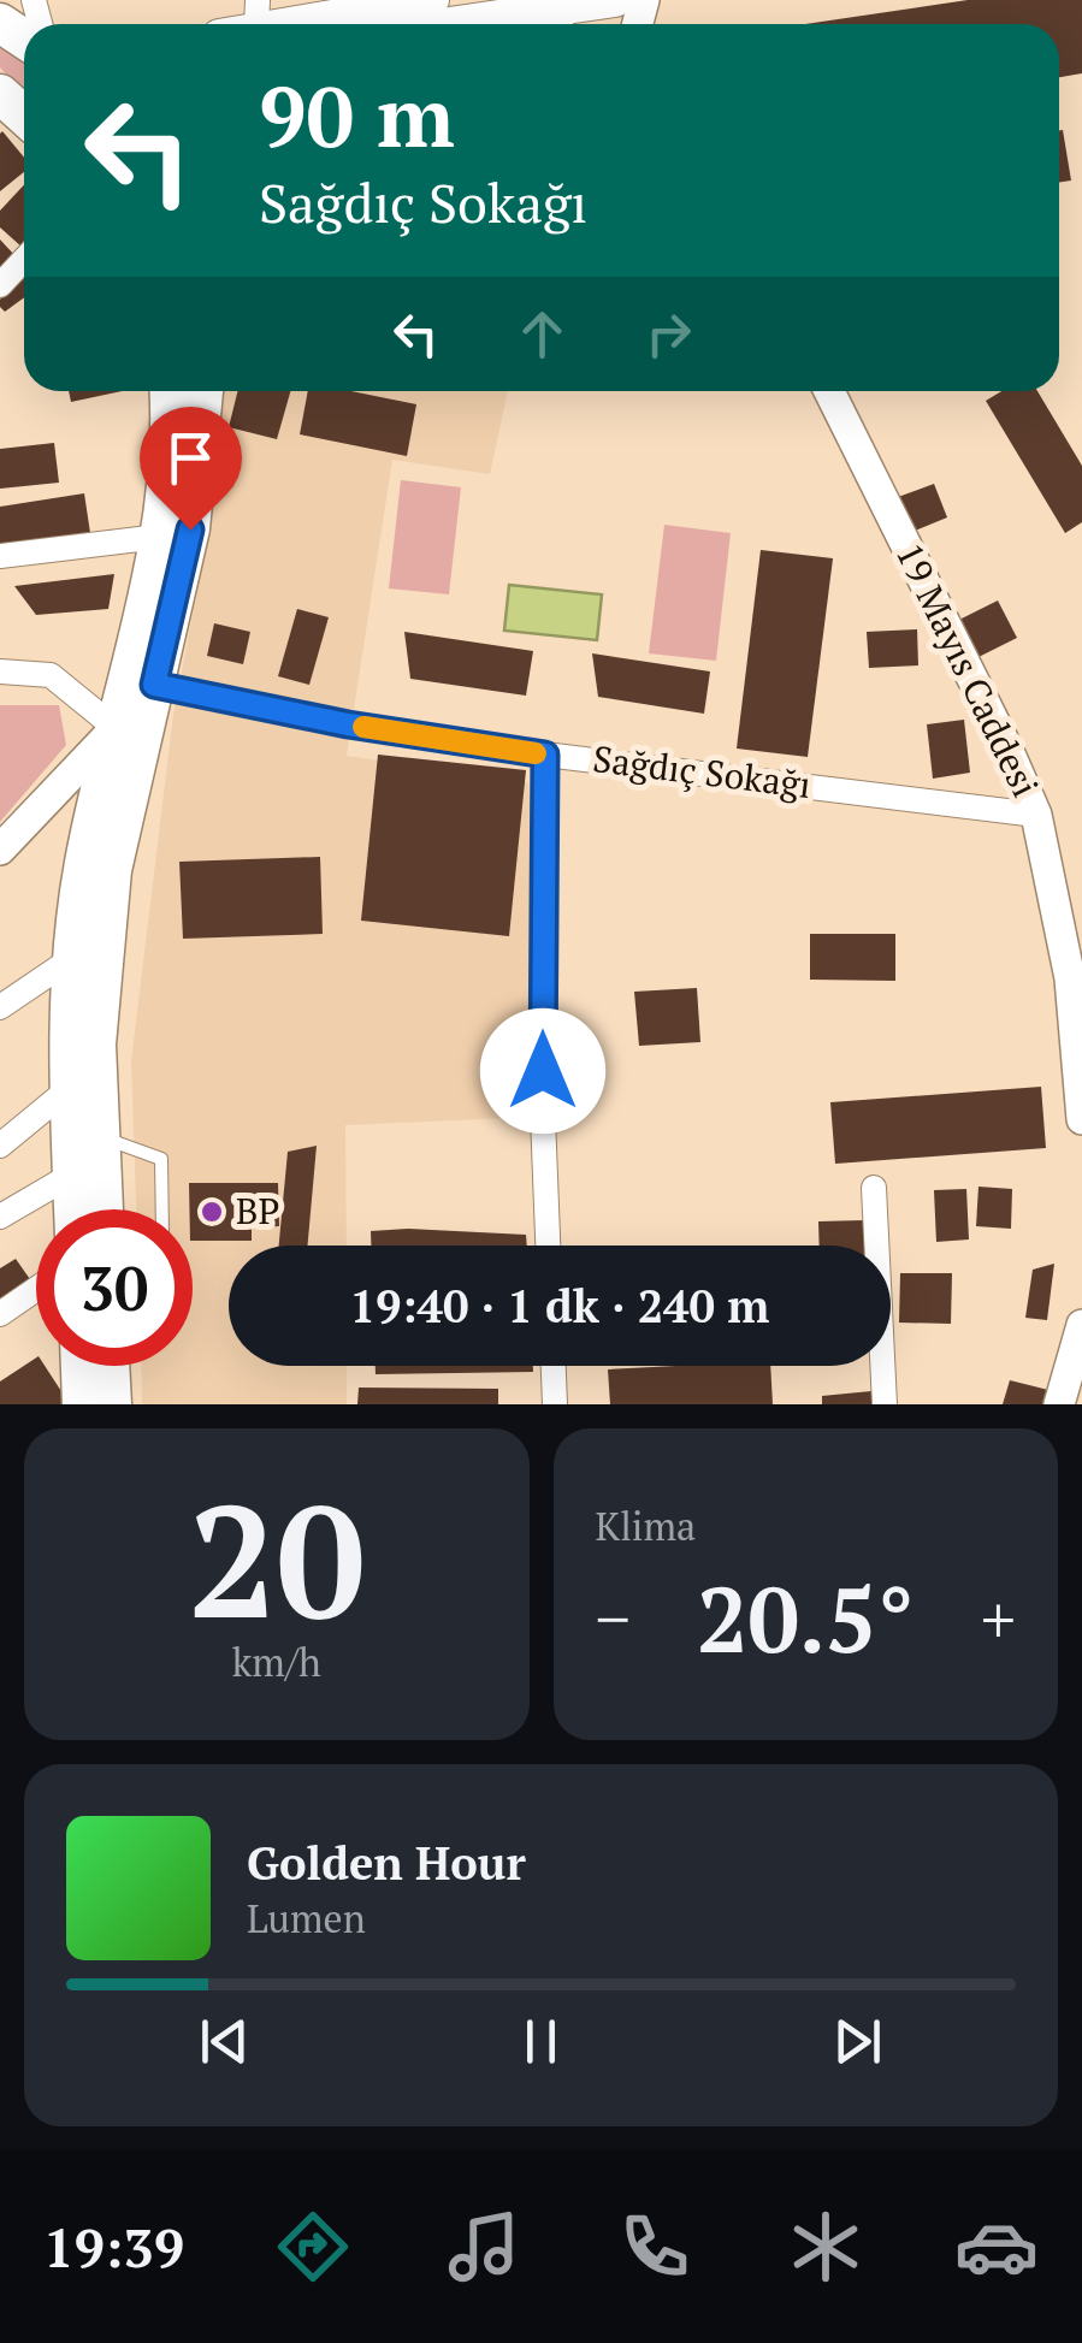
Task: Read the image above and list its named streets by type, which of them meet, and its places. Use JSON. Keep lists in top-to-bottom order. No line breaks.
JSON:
{"streets":{"street":["19 Mayıs Caddesi","Sağdıç Sokağı"]},"crossings":[["19 Mayıs Caddesi","Sağdıç Sokağı"]],"places":["BP"],"page":{"turn":["90 m","Sağdıç Sokağı"],"limit":"30","trip":"19:40 · 1 dk · 240 m","tile":[["20","km/h"],"Klima"],"heat":["−","20.5°","+"],"song":["Golden Hour","Lumen"],"tabs":"19:39"}}
